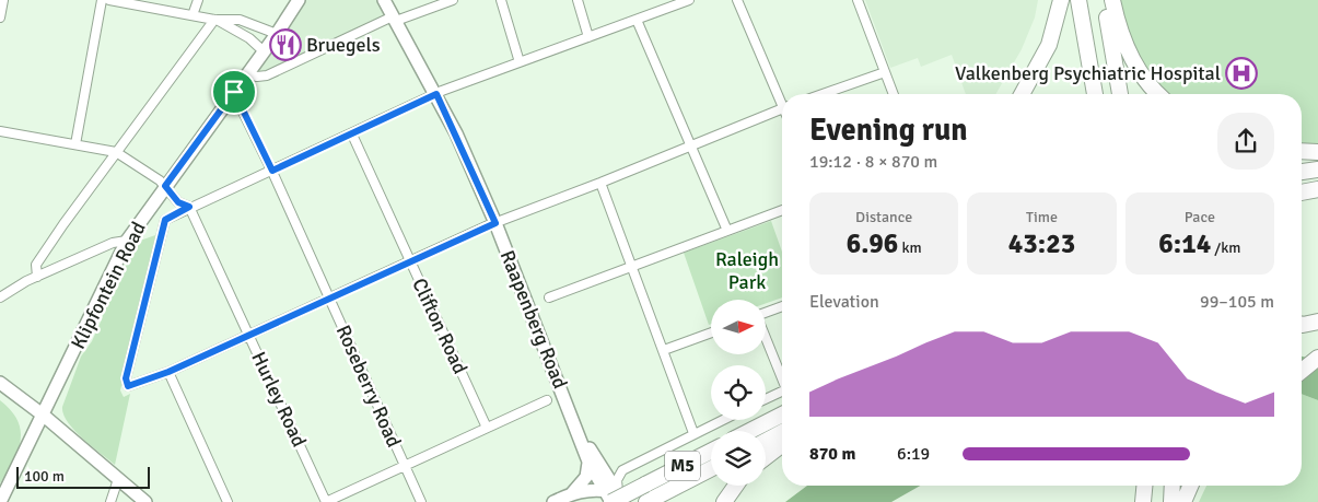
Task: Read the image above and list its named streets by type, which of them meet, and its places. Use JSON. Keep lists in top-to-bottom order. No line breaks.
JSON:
{"streets":{"highway":["M5"],"main road":["Klipfontein Road","Raapenberg Road"],"street":["Clifton Road","Roseberry Road","Hurley Road"]},"crossings":[["Klipfontein Road","Roseberry Road"],["Klipfontein Road","Hurley Road"],["Raapenberg Road","M5"]],"parks":["Raleigh Park"],"places":{"restaurant":["Bruegels"],"hospital":["Valkenberg Psychiatric Hospital"]},"scale_bar":"100 m","north":"right","page":{"heading":["Evening run","19:12 · 8 × 870 m"],"stats":[["Distance","6.96 km"],["Time","43:23"],["Pace","6:14 /km"]],"chart":["Elevation","99–105 m"],"list":[{"name":"870 m","note":"6:19"}],"scale":"100 m"}}
